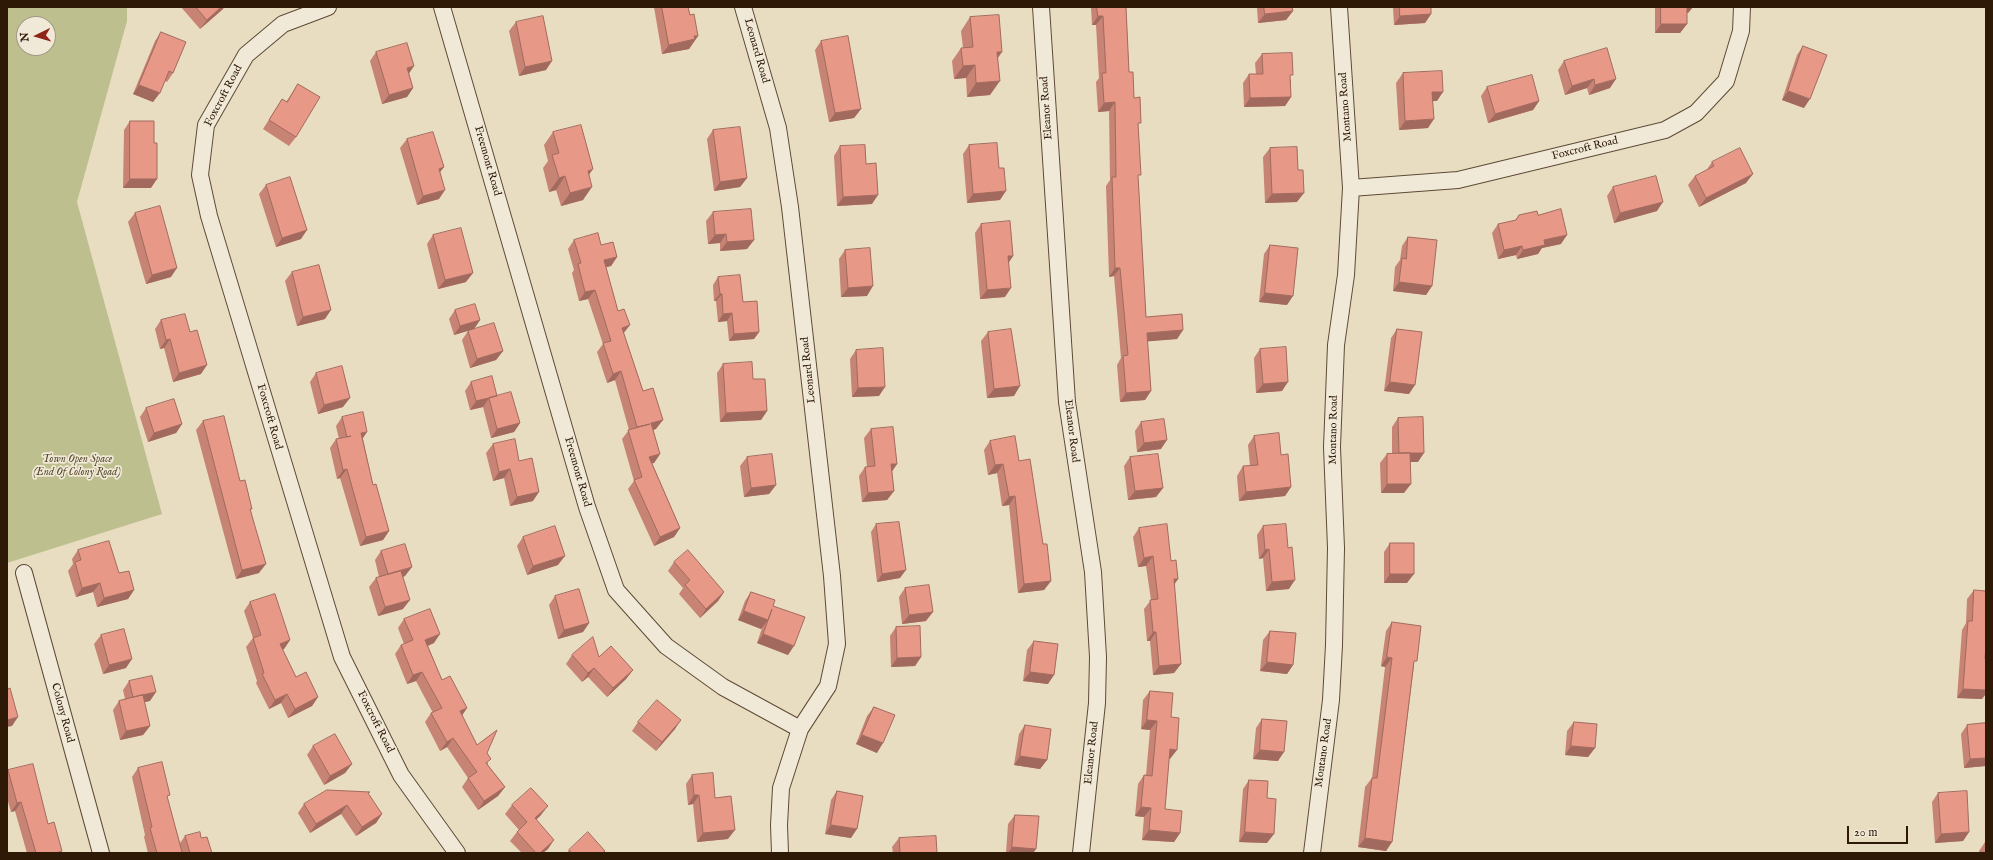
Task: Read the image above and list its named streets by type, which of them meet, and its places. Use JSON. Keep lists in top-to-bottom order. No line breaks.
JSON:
{"streets":{"street":["Leonard Road","Foxcroft Road","Montano Road","Eleanor Road","Freemont Road","Colony Road"]},"crossings":[["Leonard Road","Freemont Road"],["Foxcroft Road","Montano Road"]],"parks":["Town Open Space (End Of Colony Road)"],"scale_bar":"20 m","north":"left"}
